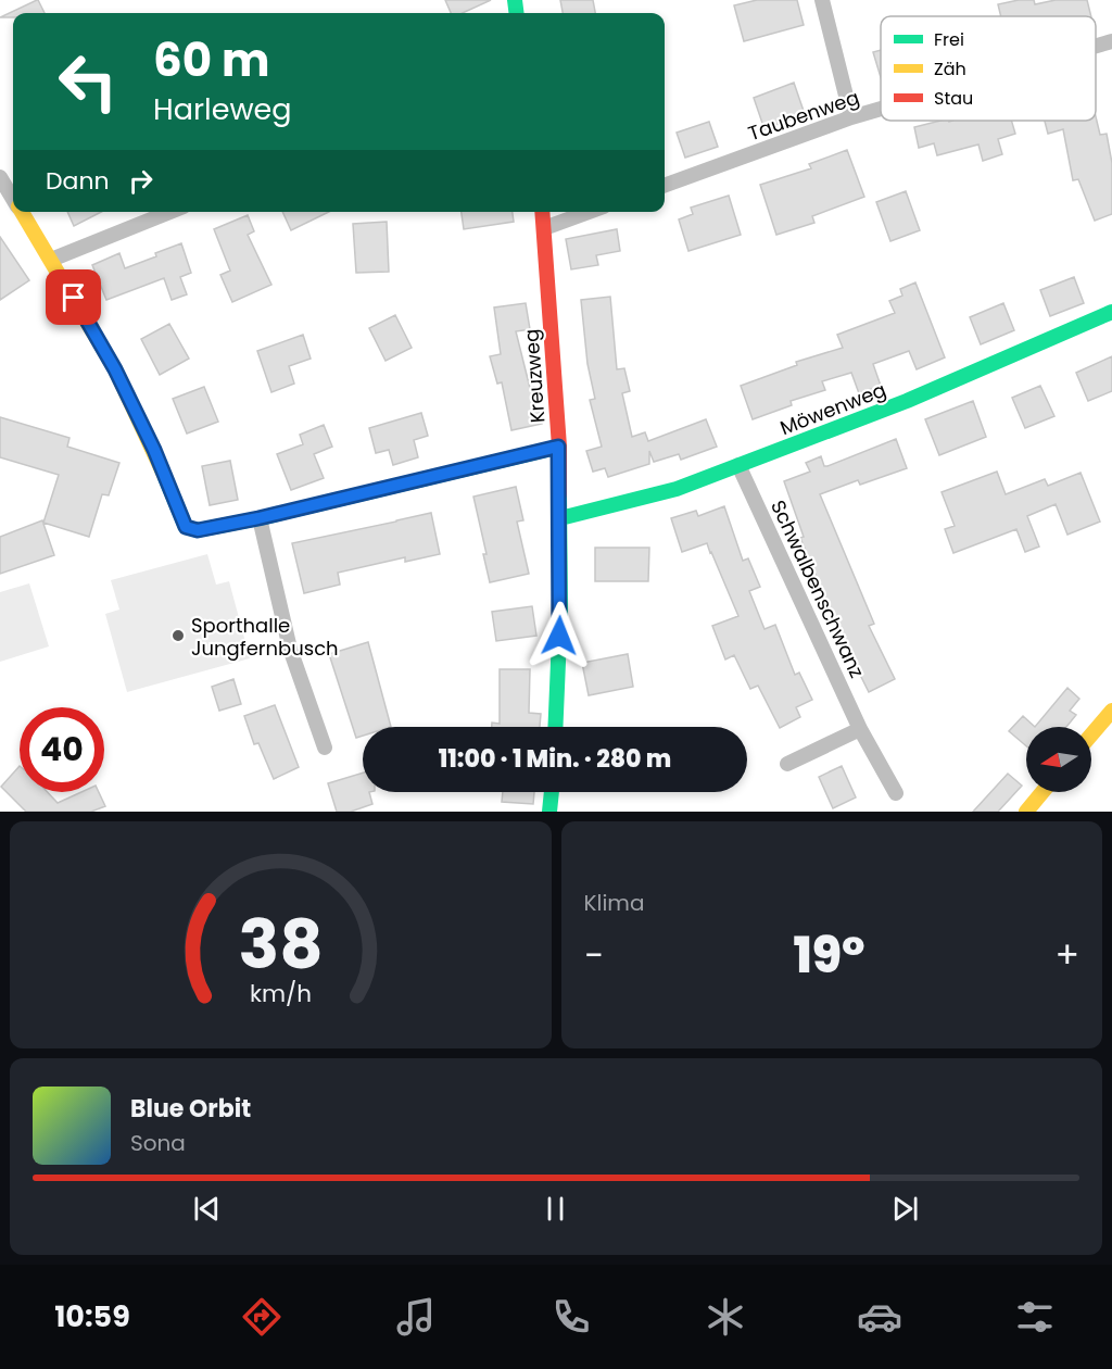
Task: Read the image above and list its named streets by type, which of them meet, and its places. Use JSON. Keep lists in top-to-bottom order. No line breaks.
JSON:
{"streets":{"street":["Taubenweg","Kreuzweg","Möwenweg","Schwalbenschwanz"]},"crossings":[["Kreuzweg","Möwenweg"],["Möwenweg","Schwalbenschwanz"]],"places":["Sporthalle Jungfernbusch"],"legend":["Frei","Zäh","Stau"],"north":"left","page":{"turn":["60 m","Harleweg"],"then":"Dann","limit":"40","trip":"11:00 · 1 Min. · 280 m","tile":"Klima","heat":["−","19°","+"],"song":["Blue Orbit","Sona"],"tabs":"10:59","gauge":["38","km/h"]}}
